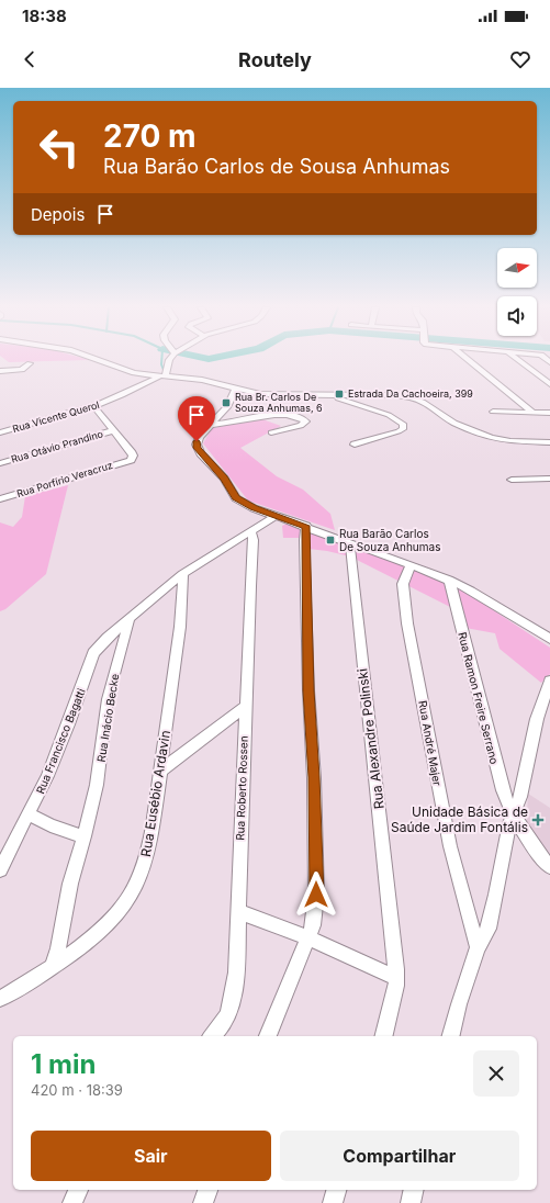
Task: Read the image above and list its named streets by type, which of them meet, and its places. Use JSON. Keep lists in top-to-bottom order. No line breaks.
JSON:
{"streets":{"street":["Rua Vicente Querol","Rua Otávio Prandino","Rua Porfírio Veracruz","Rua Ramon Freire Serrano","Rua Inácio Becke","Rua Alexandre Polinski","Rua Francisco Bagatti","Rua André Majer","Rua Roberto Rossen","Rua Eusébio Ardavin"]},"crossings":[["Rua Otávio Prandino","Rua Porfírio Veracruz"],["Rua Inácio Becke","Rua Francisco Bagatti"],["Rua Inácio Becke","Rua Eusébio Ardavin"]],"places":{"transit":["Estrada Da Cachoeira, 399","Rua Br. Carlos De Souza Anhumas, 6","Rua Barão Carlos De Souza Anhumas"],"health":["Unidade Básica de Saúde Jardim Fontális"]},"north":"right","page":{"status":"18:38","header":"Routely","turn":["270 m","Rua Barão Carlos de Sousa Anhumas"],"then":"Depois","heading":["1 min","420 m · 18:39"],"buttons":["Sair","Compartilhar"]}}
